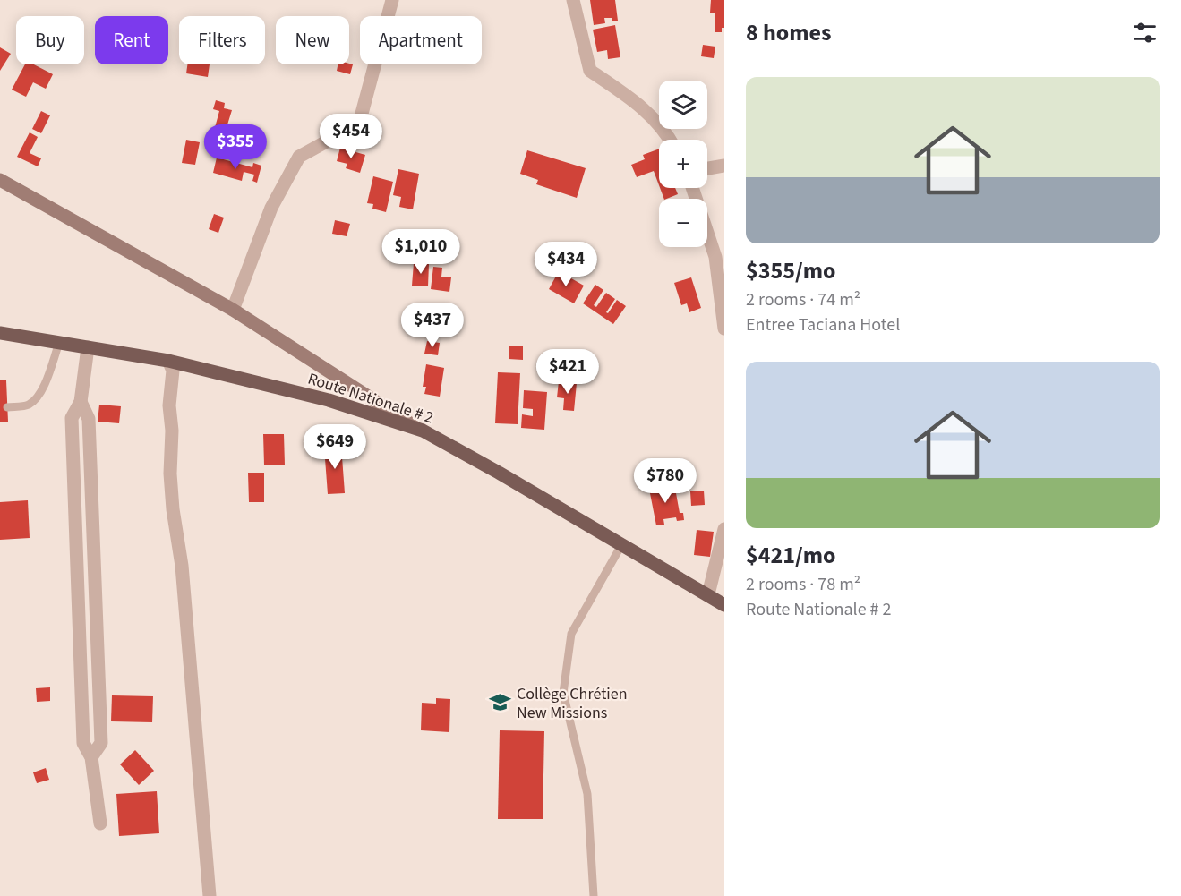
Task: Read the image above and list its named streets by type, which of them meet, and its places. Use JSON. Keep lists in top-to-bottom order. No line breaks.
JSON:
{"streets":{"main road":["Route Nationale # 2"]},"places":{"school or university":["Collège Chrétien New Missions"]},"page":{"heading":"8 homes","chip":["Buy","Rent","Filters","New","Apartment"],"list":[{"name":"$355/mo","note":"2 rooms · 74 m² · Entree Taciana Hotel"},{"name":"$421/mo","note":"2 rooms · 78 m² · Route Nationale # 2"}],"map_buttons":["+","−"],"price":["$454","$355","$1,010","$434","$437","$421","$649","$780"]}}
